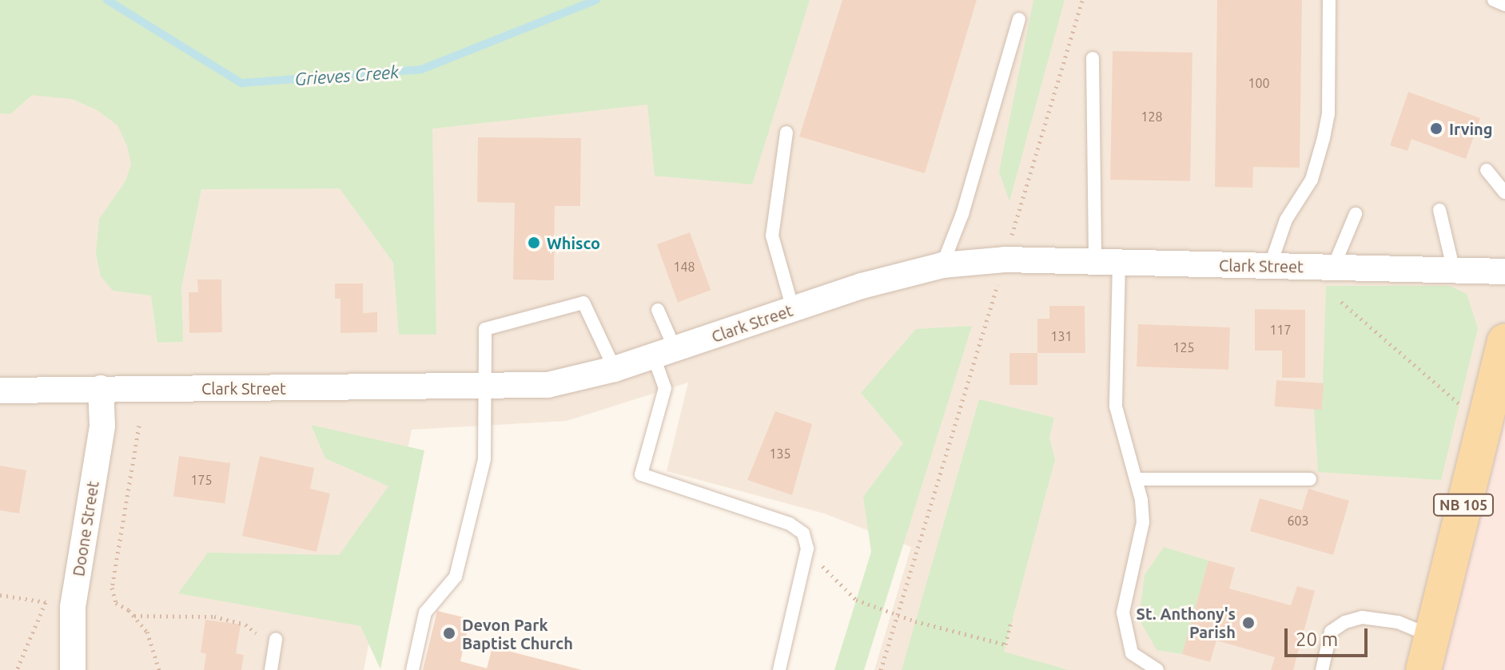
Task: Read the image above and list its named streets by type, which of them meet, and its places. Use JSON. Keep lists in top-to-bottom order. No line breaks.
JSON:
{"streets":{"main road":["NB 105"],"street":["Clark Street","Doone Street"]},"crossings":[["Clark Street","Doone Street"]],"water":["Grieves Creek"],"places":["Irving","Whisco","St. Anthony's Parish","Devon Park Baptist Church"],"house_numbers":["100","128","148","117","131","125","135","175","603"],"scale_bar":"20 m"}
